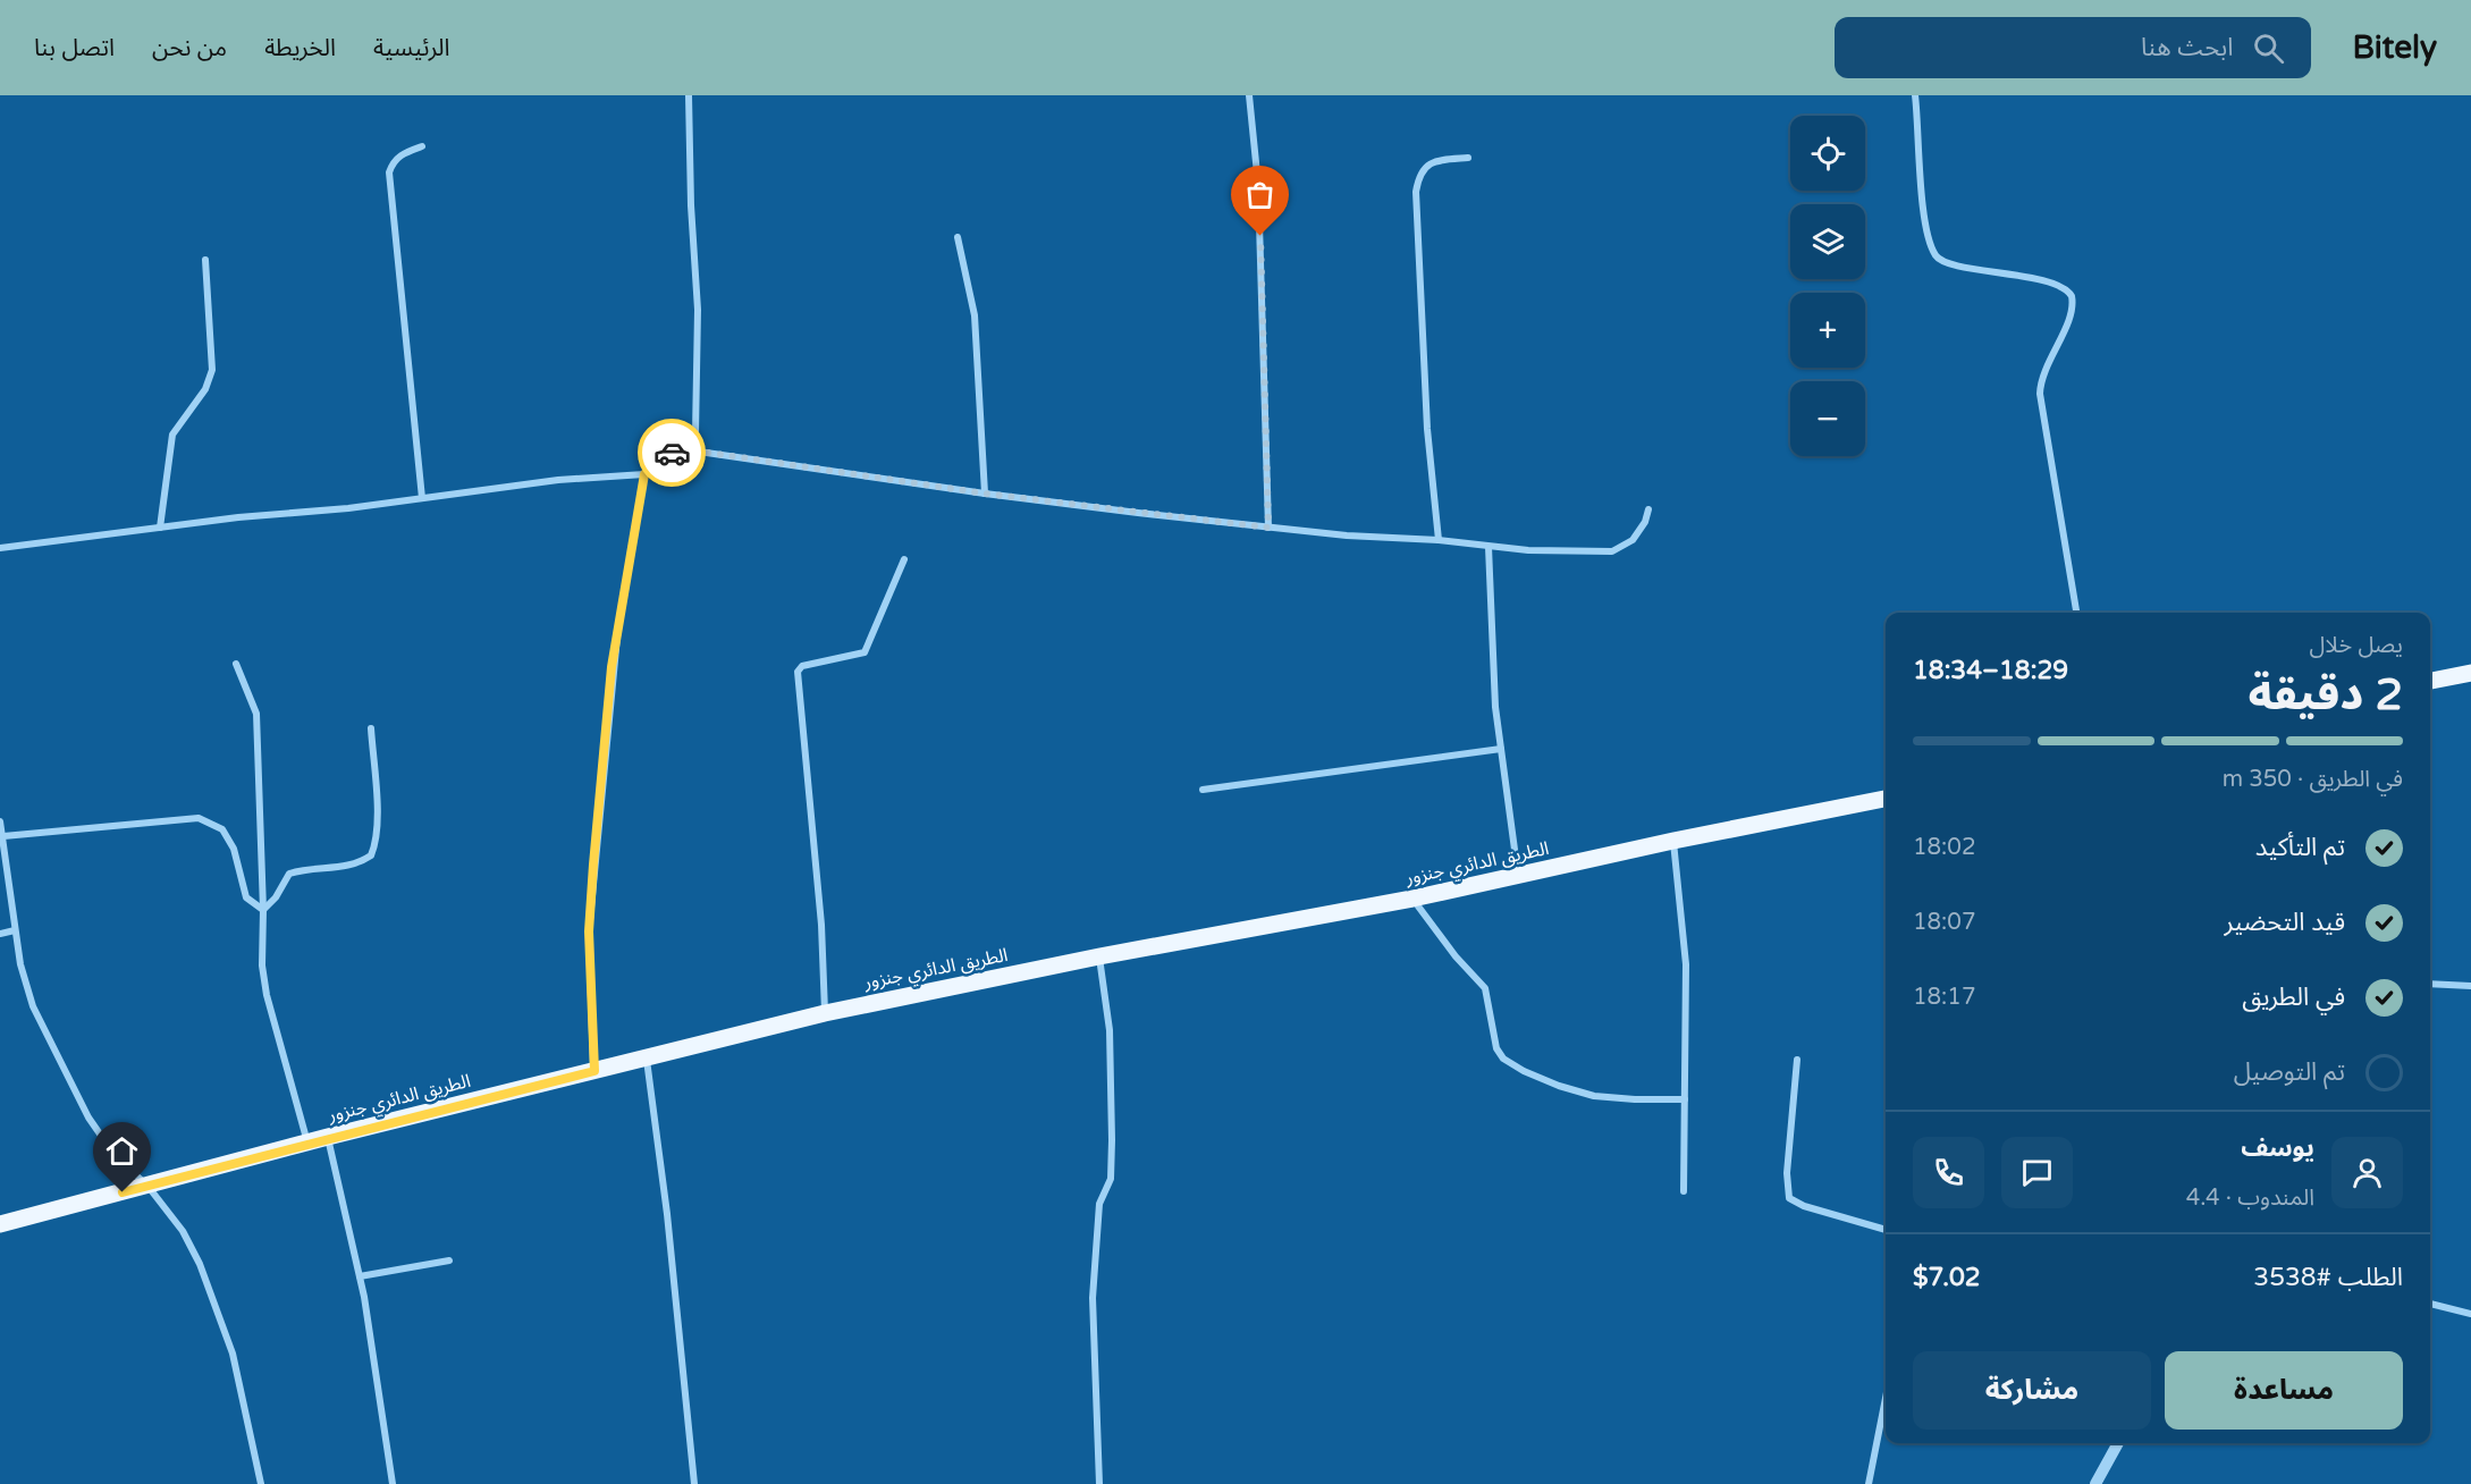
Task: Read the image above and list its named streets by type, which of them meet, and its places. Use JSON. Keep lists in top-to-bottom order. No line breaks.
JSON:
{"streets":{"main road":["الطريق الدائري جنزور"]},"page":{"header":"Bitely","search":"ابحث هنا","nav":["الرئيسية","الخريطة","من نحن","اتصل بنا"],"map_buttons":["+","−"],"heading":["2 دقيقة","يصل خلال","18:29–18:34"],"panel":["يوسف","المندوب · 4.4","الطلب #3538","$7.02"],"bar":"في الطريق · 350 m","list":[["تم التأكيد","18:02"],["قيد التحضير","18:07"],["في الطريق","18:17"],"تم التوصيل"],"buttons":["مساعدة","مشاركة"]}}
